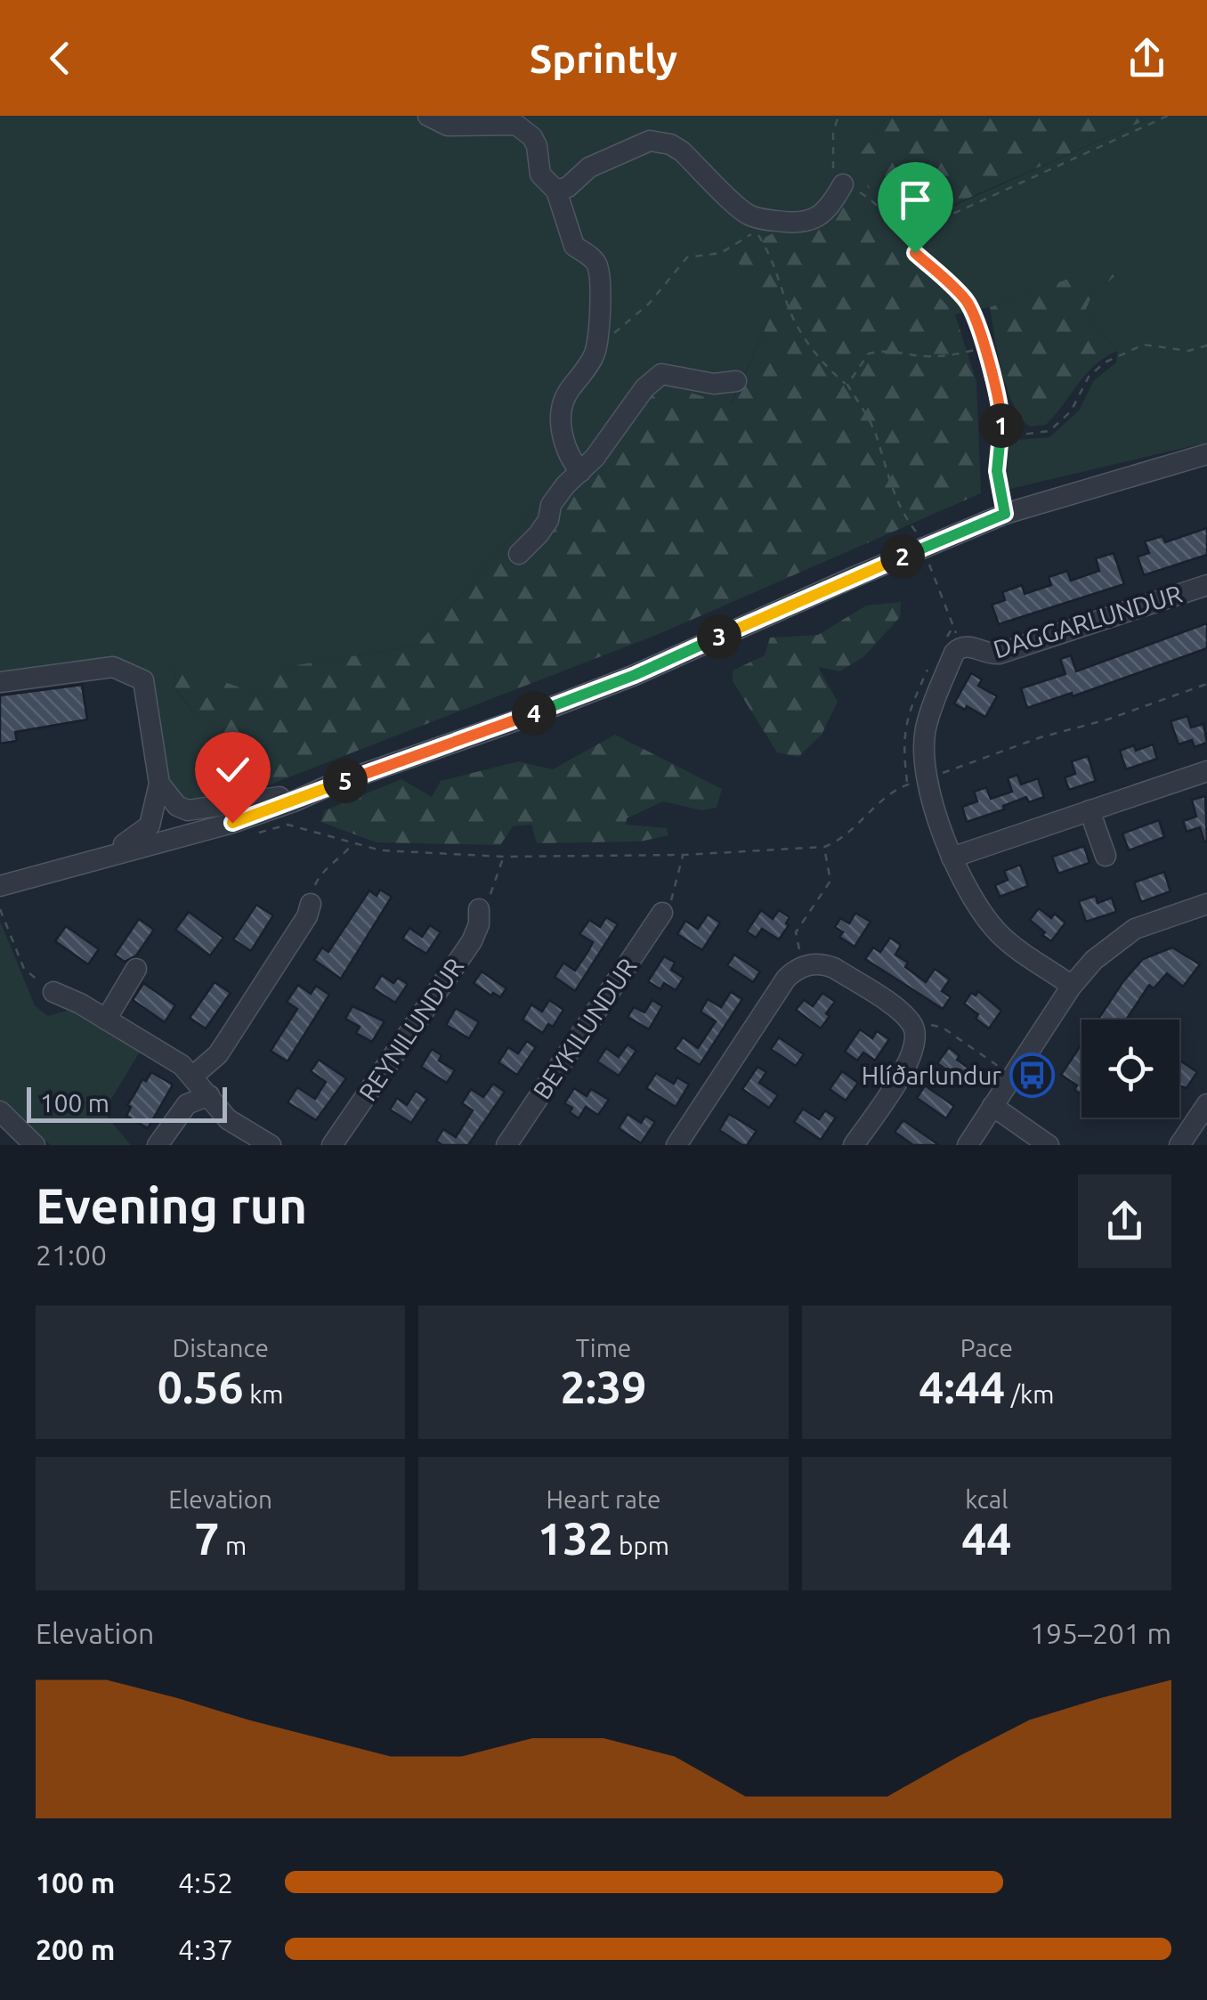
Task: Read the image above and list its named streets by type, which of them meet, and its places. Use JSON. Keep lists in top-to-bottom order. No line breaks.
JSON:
{"streets":{"street":["DAGGARLUNDUR","BEYKILUNDUR","REYNILUNDUR"]},"places":{"bus stop":["Hlíðarlundur"]},"scale_bar":"100 m","page":{"header":"Sprintly","pins":["1","2","3","4","5"],"scale":"100 m","heading":["Evening run","21:00"],"stats":[["Distance","0.56 km"],["Time","2:39"],["Pace","4:44 /km"],["Elevation","7 m"],["Heart rate","132 bpm"],["kcal","44"]],"chart":["Elevation","195–201 m"],"list":[{"name":"100 m","note":"4:52"},{"name":"200 m","note":"4:37"}]}}
